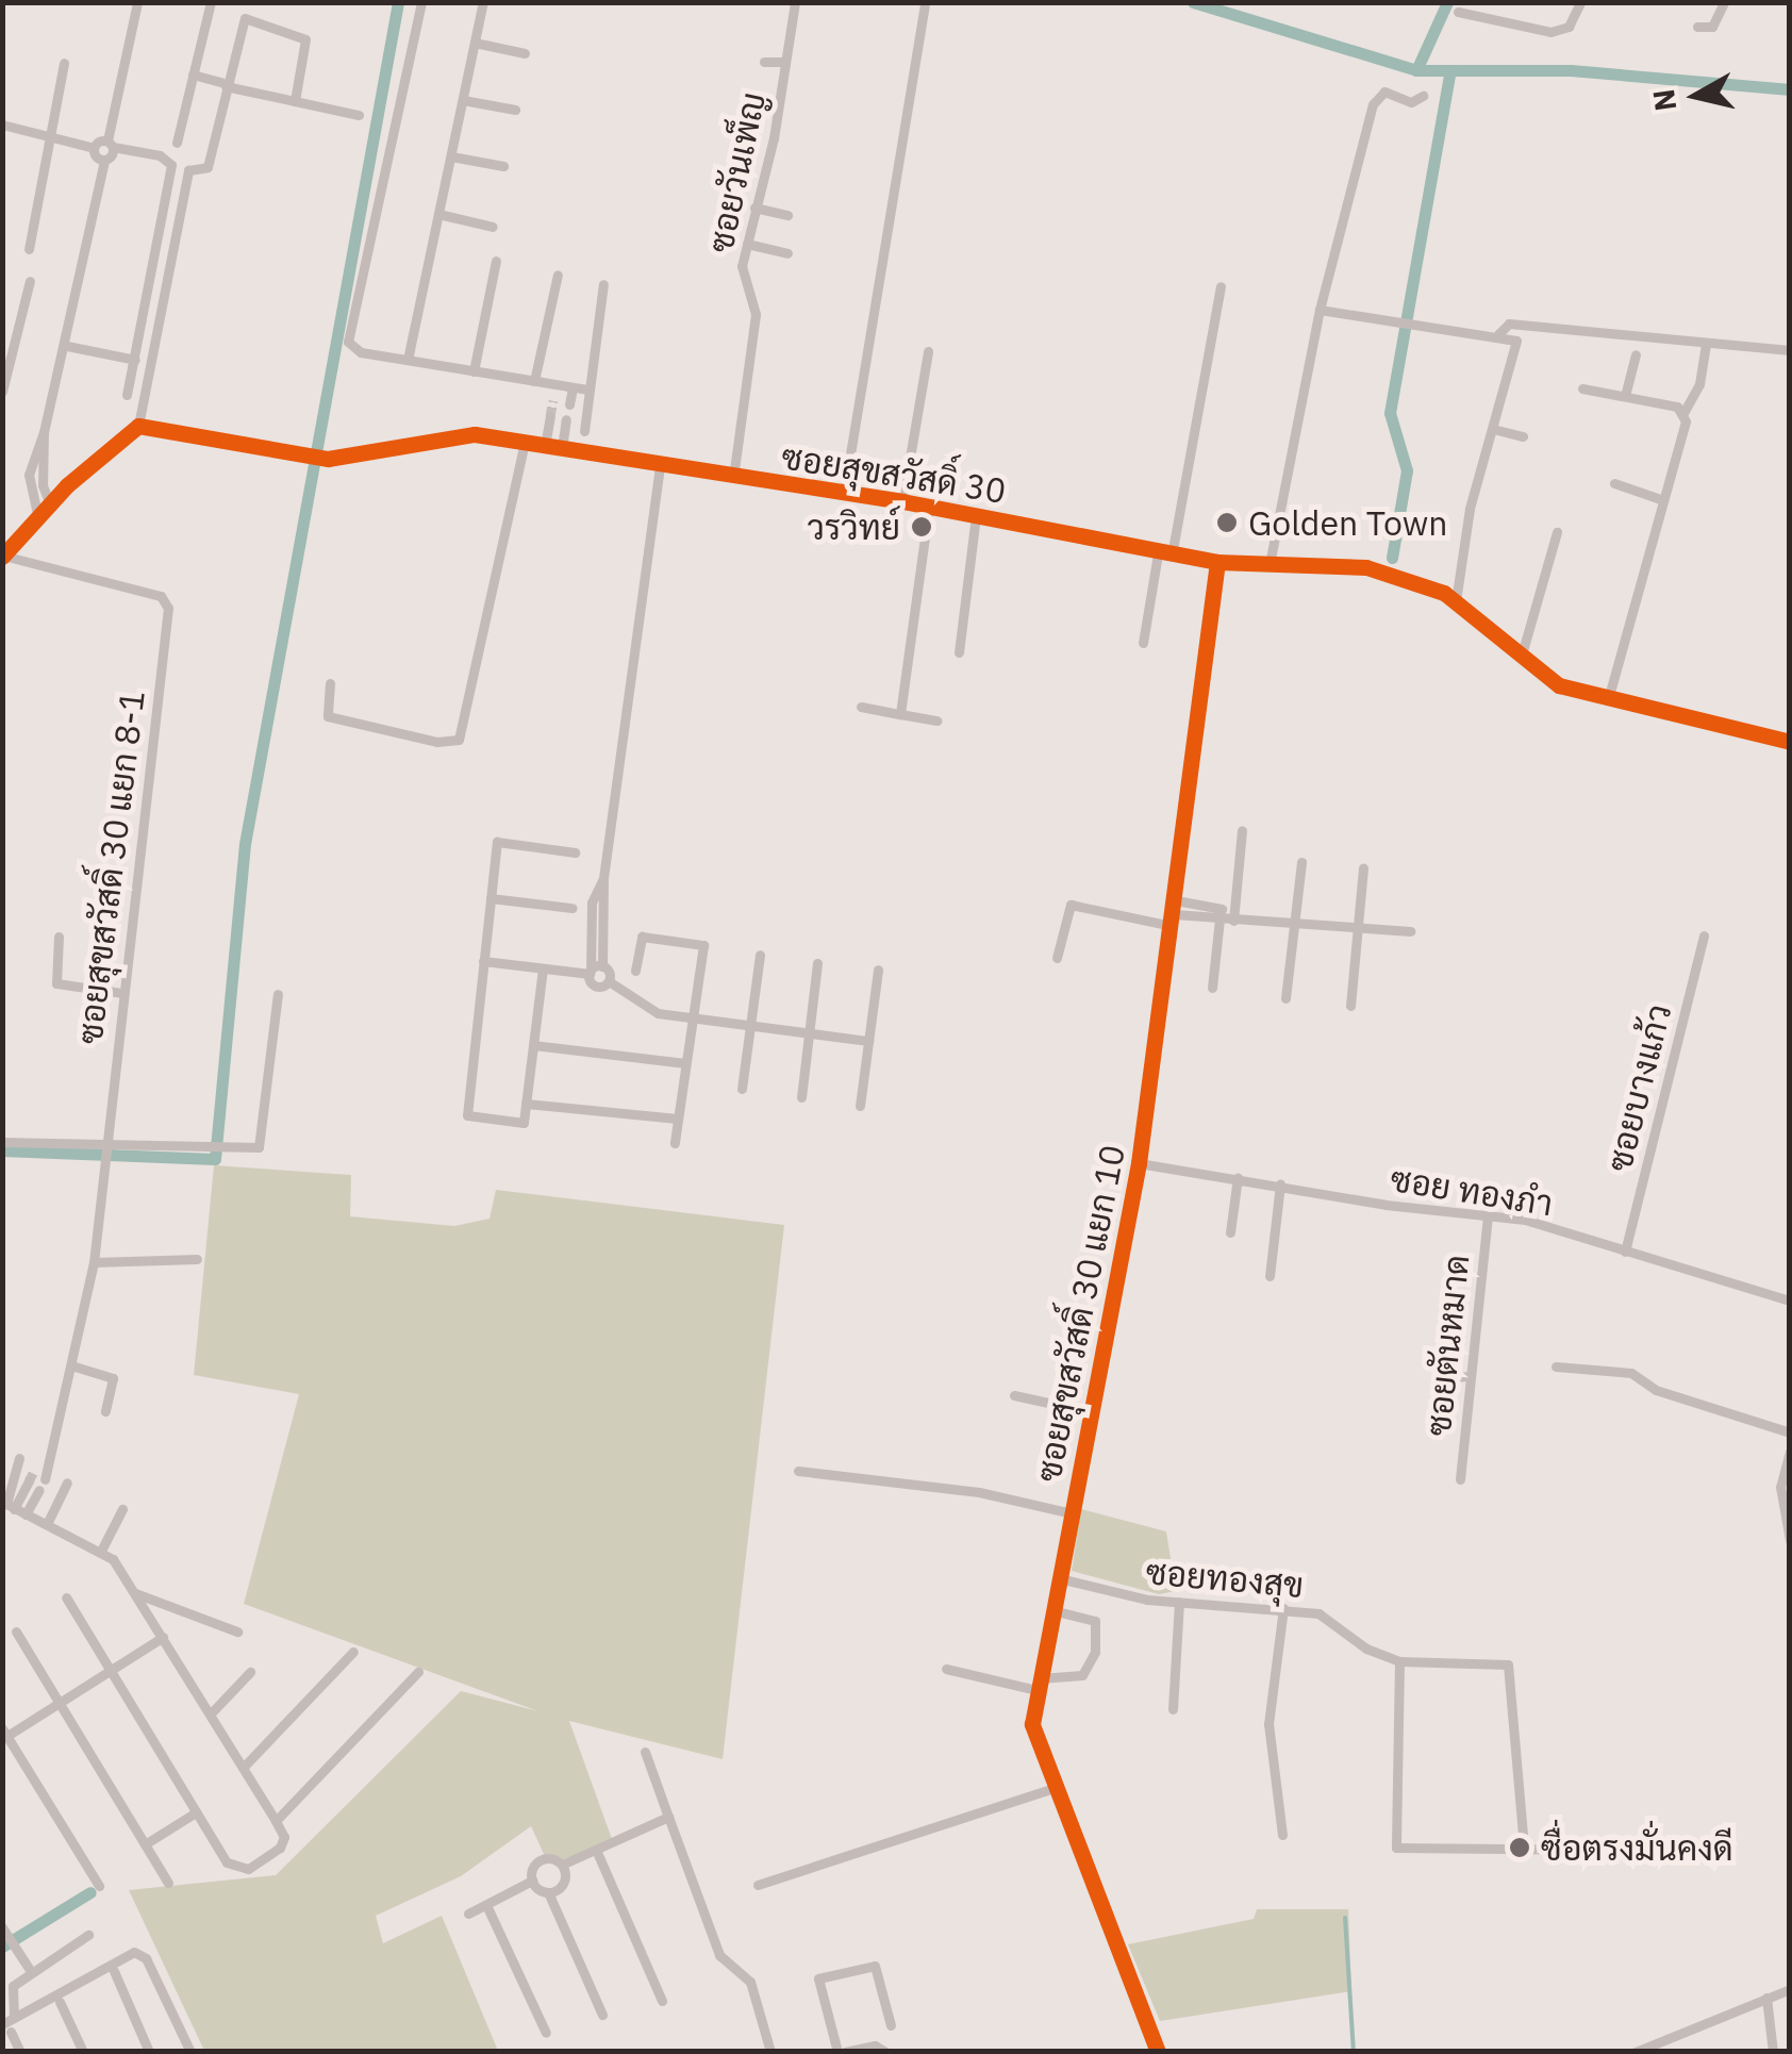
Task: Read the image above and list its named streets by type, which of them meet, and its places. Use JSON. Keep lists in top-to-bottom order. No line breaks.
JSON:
{"streets":{"street":["ซอยวันเพ็ญ","ซอยสุขสวัสดิ์ 30","ซอยสุขสวัสดิ์ 30 แยก 8-1","ซอยบางแก้ว","ซอย ทองภํา","ซอยสุขสวัสดิ์ 30 แยก 10","ซอยตันหมาด","ซอยทองสุข"]},"crossings":[["ซอยวันเพ็ญ","ซอยสุขสวัสดิ์ 30"],["ซอยสุขสวัสดิ์ 30","ซอยสุขสวัสดิ์ 30 แยก 10"],["ซอยบางแก้ว","ซอย ทองภํา"],["ซอย ทองภํา","ซอยสุขสวัสดิ์ 30 แยก 10"],["ซอย ทองภํา","ซอยตันหมาด"],["ซอยสุขสวัสดิ์ 30 แยก 10","ซอยทองสุข"]],"places":["Golden Town","วรวิทย์","ซื่อตรงมั่นคงดี"],"north":"left"}
